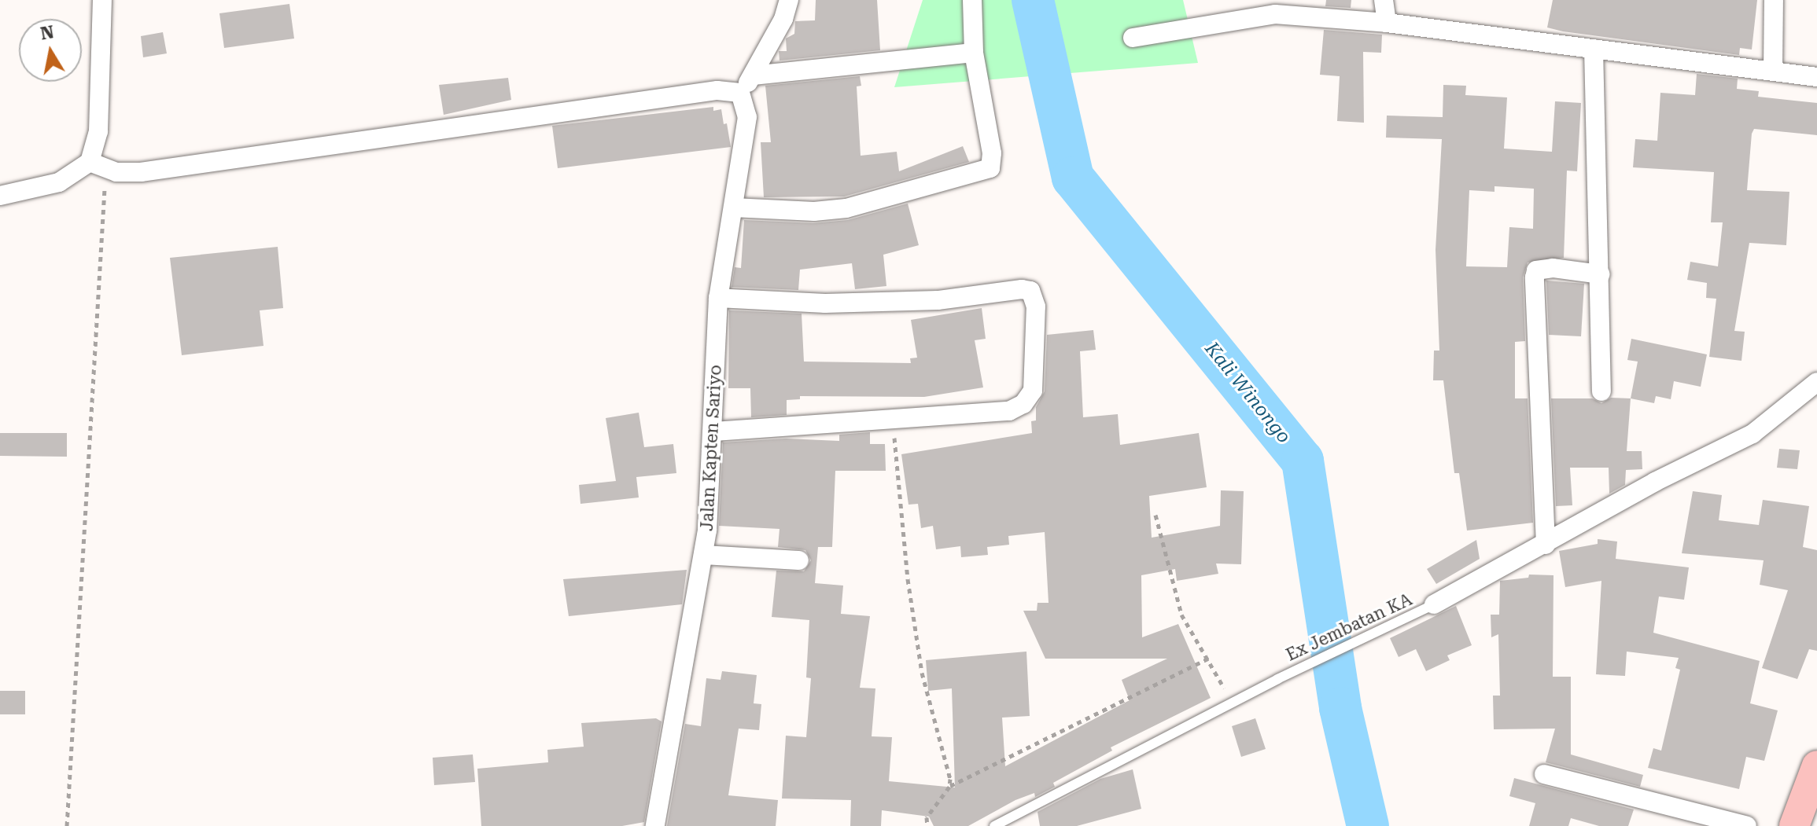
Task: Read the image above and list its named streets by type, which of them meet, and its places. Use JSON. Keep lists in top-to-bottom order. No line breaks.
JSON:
{"streets":{"street":["Jalan Kapten Sariyo"],"lane":["Ex Jembatan KA"]},"water":["Kali Winongo"],"north":"top"}
